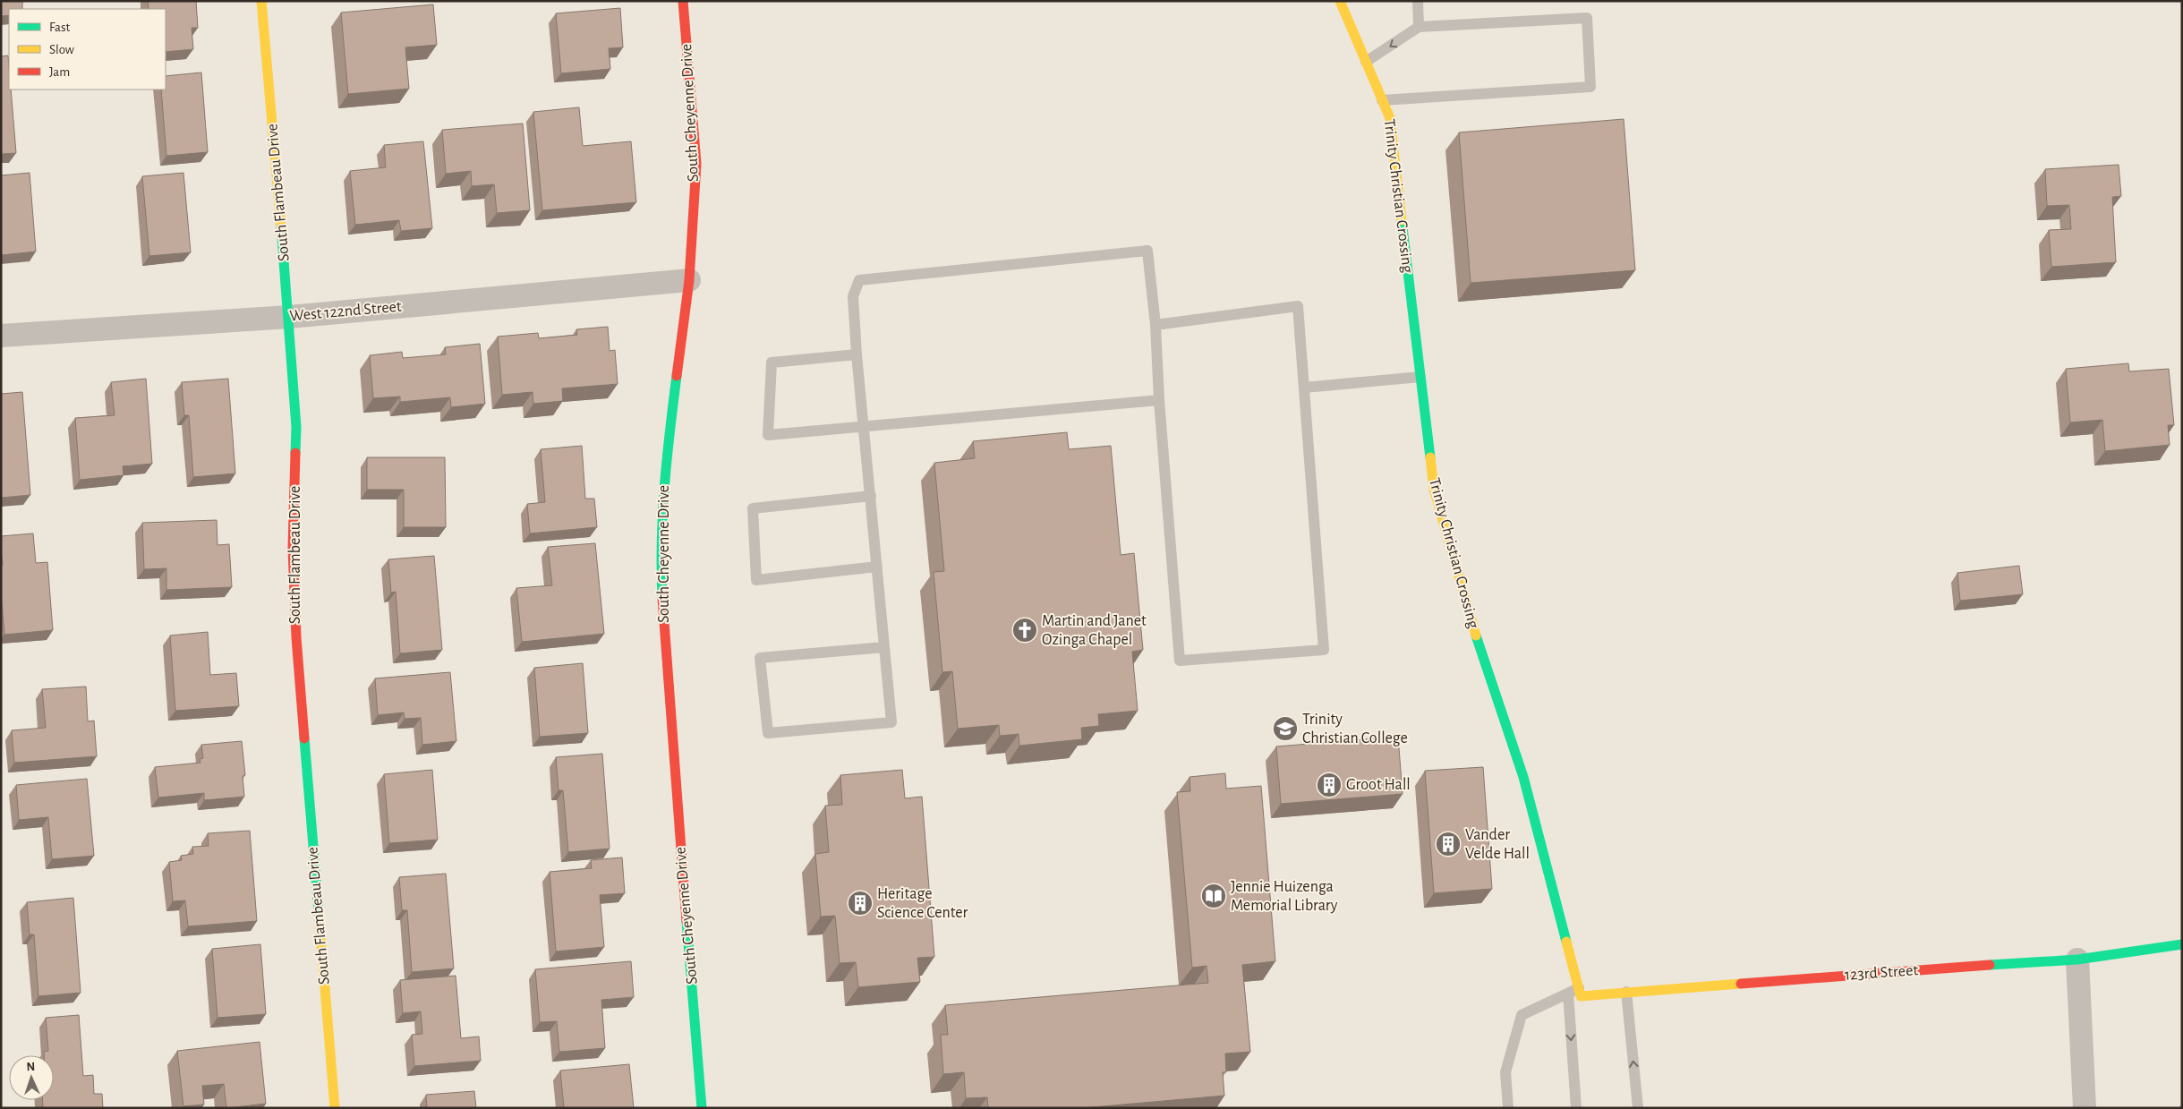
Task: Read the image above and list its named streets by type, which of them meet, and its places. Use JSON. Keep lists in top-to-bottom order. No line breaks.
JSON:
{"streets":{"street":["South Cheyenne Drive","South Flambeau Drive","Trinity Christian Crossing","West 122nd Street","123rd Street"]},"crossings":[["South Cheyenne Drive","West 122nd Street"],["South Flambeau Drive","West 122nd Street"],["Trinity Christian Crossing","123rd Street"]],"places":{"church":["Martin and Janet Ozinga Chapel"],"school or university":["Trinity Christian College"],"building":["Groot Hall","Vander Velde Hall","Heritage Science Center"],"library":["Jennie Huizenga Memorial Library"]},"legend":["Fast","Slow","Jam"],"north":"top"}
